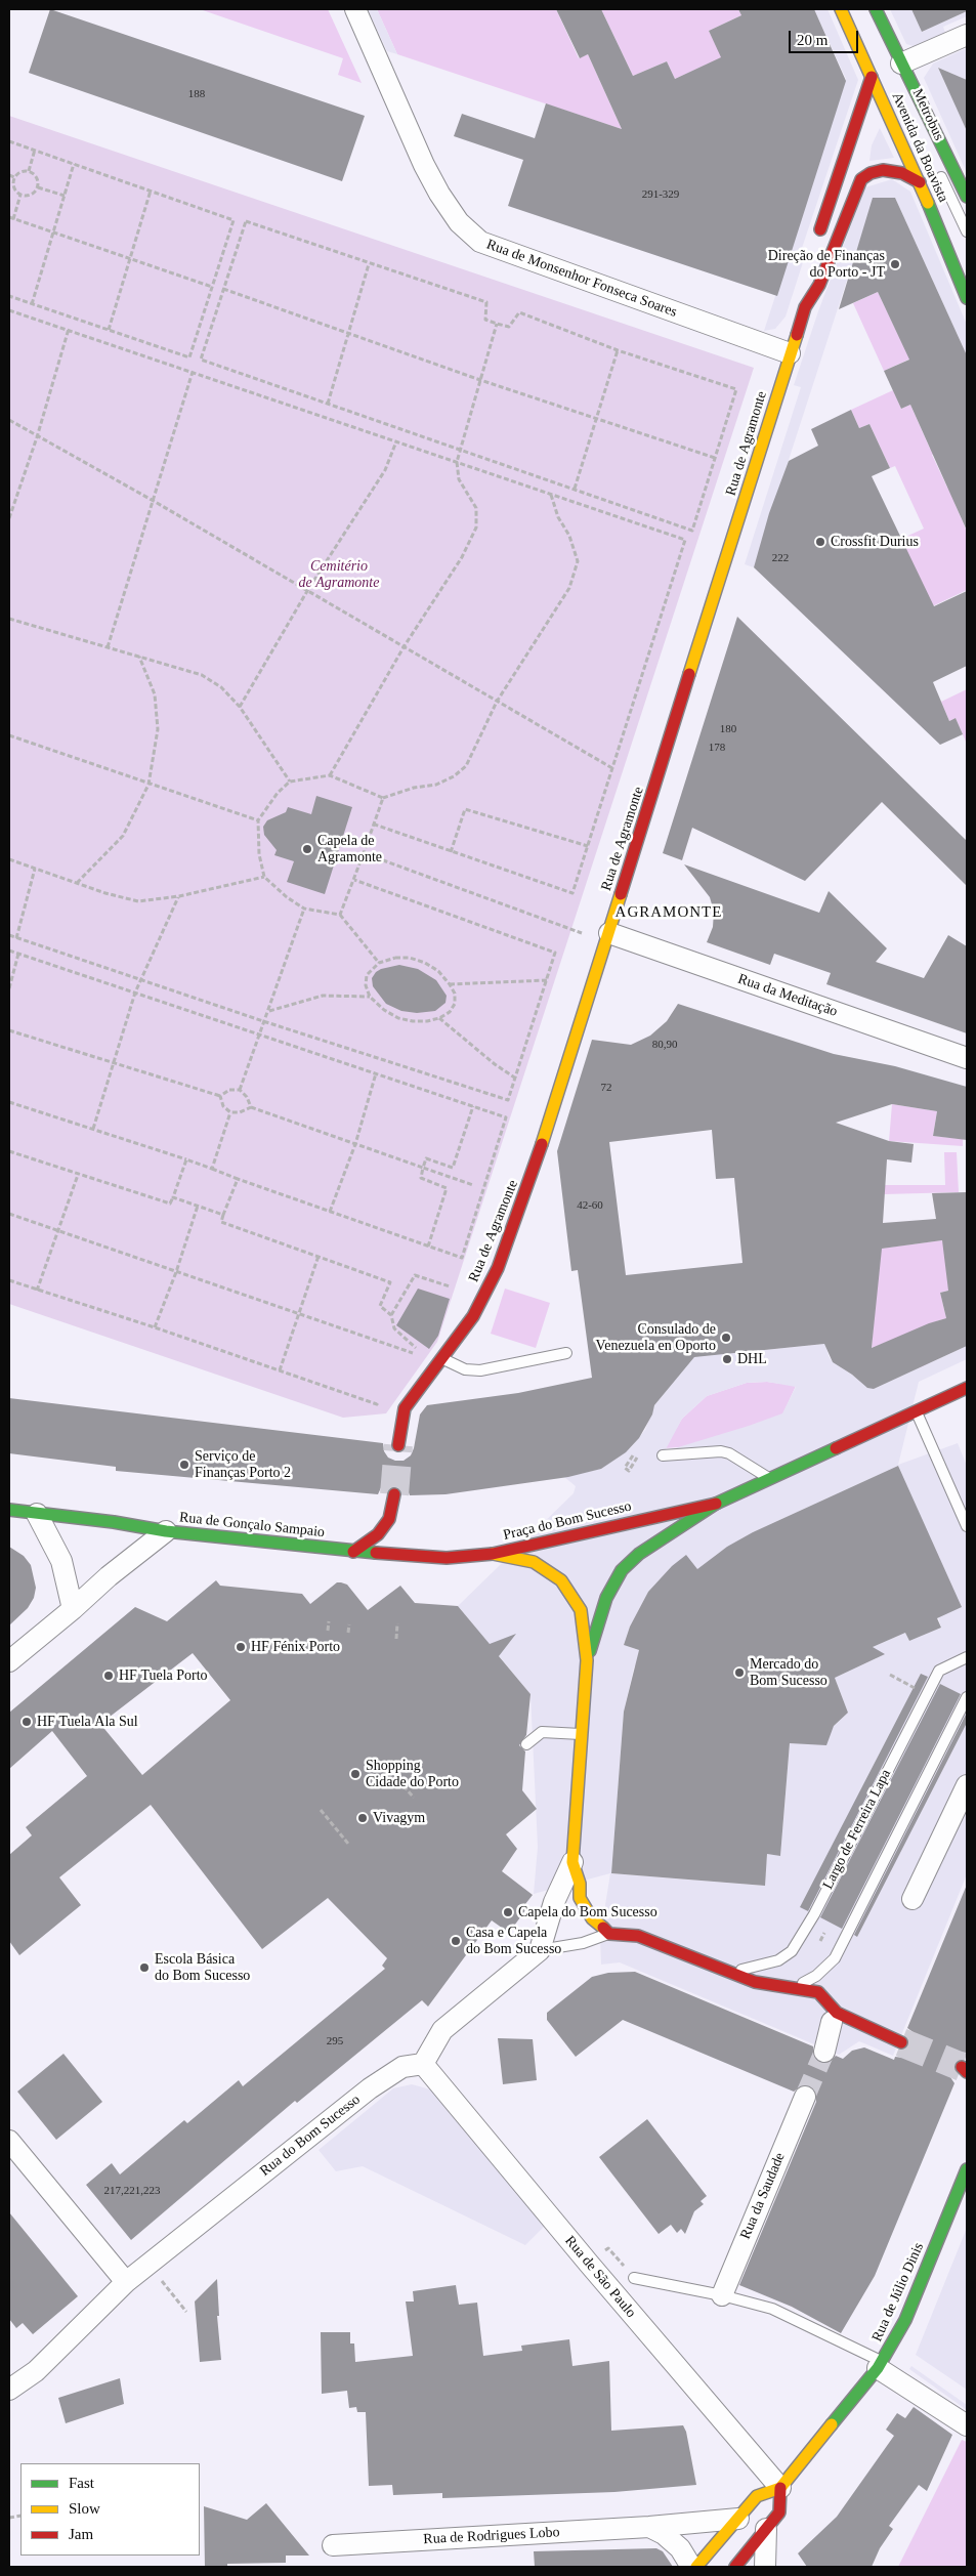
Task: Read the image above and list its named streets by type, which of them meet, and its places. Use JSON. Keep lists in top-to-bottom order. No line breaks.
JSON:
{"streets":{"street":["Avenida da Boavista","Rua de Monsenhor Fonseca Soares","Rua de Agramonte","Rua da Meditação","Praça do Bom Sucesso","Rua de Gonçalo Sampaio","Rua do Bom Sucesso","Rua da Saudade","Rua de São Paulo","Rua de Júlio Dinis","Rua de Rodrigues Lobo"],"lane":["Metrobus","Largo de Ferreira Lapa"]},"crossings":[["Avenida da Boavista","Rua de Agramonte"],["Rua de Monsenhor Fonseca Soares","Rua de Agramonte"],["Rua de Agramonte","Rua da Meditação"],["Praça do Bom Sucesso","Rua de Gonçalo Sampaio"],["Rua do Bom Sucesso","Rua de São Paulo"],["Rua de São Paulo","Rua de Júlio Dinis"]],"districts":["AGRAMONTE"],"parks":["Cemitério de Agramonte"],"places":["Direção de Finanças do Porto - JT","Crossfit Durius","Capela de Agramonte","Consulado de Venezuela en Oporto","DHL","Serviço de Finanças Porto 2","HF Fénix Porto","Mercado do Bom Sucesso","HF Tuela Porto","HF Tuela Ala Sul","Shopping Cidade do Porto","Vivagym","Capela do Bom Sucesso","Casa e Capela do Bom Sucesso","Escola Básica do Bom Sucesso"],"house_numbers":["188","291-329","222","180","178","80,90","72","42-60","295","217,221,223"],"legend":["Fast","Slow","Jam"],"scale_bar":"20 m"}
